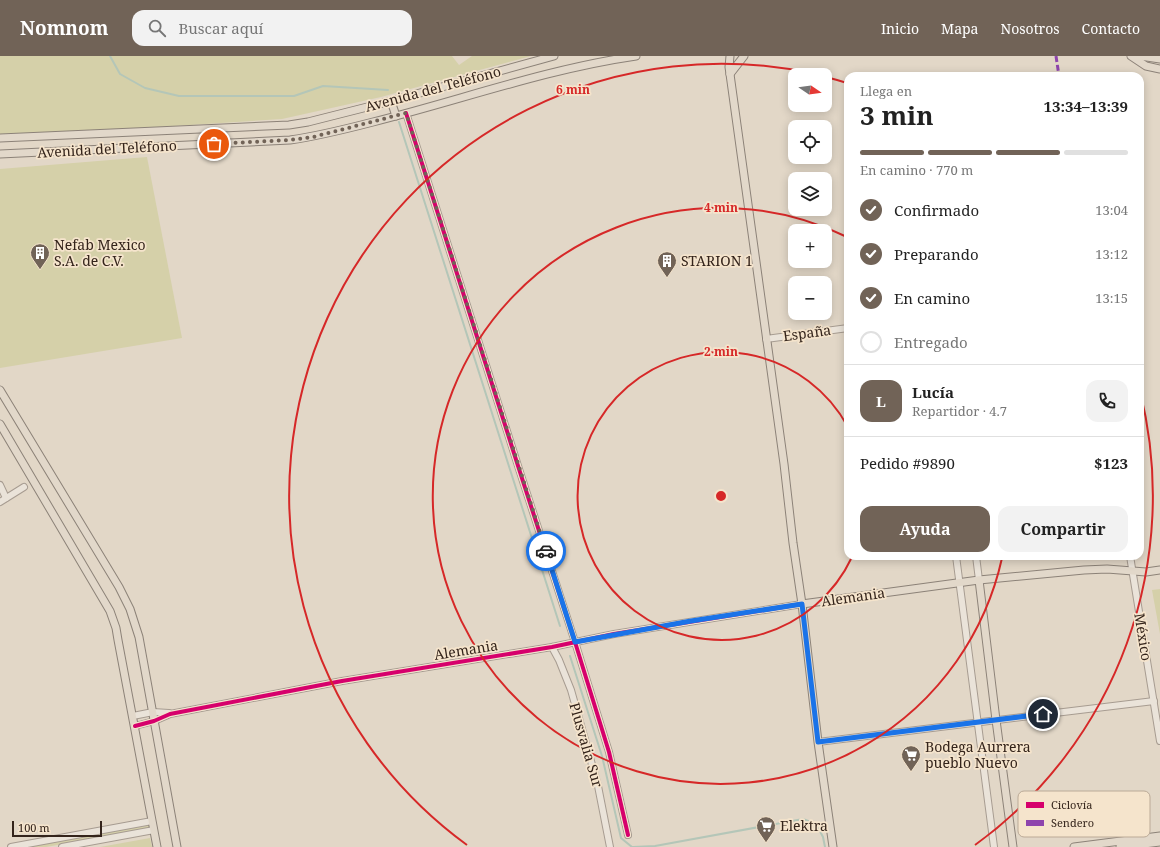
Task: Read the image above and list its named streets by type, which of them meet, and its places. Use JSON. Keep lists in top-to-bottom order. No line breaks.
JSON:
{"streets":{"main road":["Avenida del Teléfono","Alemania"],"street":["España","México","Plusvalia Sur"]},"crossings":[["Alemania","México"],["Alemania","Plusvalia Sur"]],"places":{"building":["Nefab Mexico S.A. de C.V.","STARION 1"],"supermarket":["Bodega Aurrera pueblo Nuevo","Elektra"]},"legend":["Ciclovía","Sendero"],"scale_bar":"100 m","north":"right","page":{"header":"Nomnom","search":"Buscar aquí","nav":["Inicio","Mapa","Nosotros","Contacto"],"map_buttons":["+","−"],"heading":["3 min","Llega en","13:34–13:39"],"panel":["Lucía","Repartidor · 4.7","Pedido #9890","$123"],"bar":"En camino · 770 m","list":[["Confirmado","13:04"],["Preparando","13:12"],["En camino","13:15"],"Entregado"],"round":"L","buttons":["Ayuda","Compartir"],"scale":"100 m"},"rings":["6 min","4 min","2 min"]}
